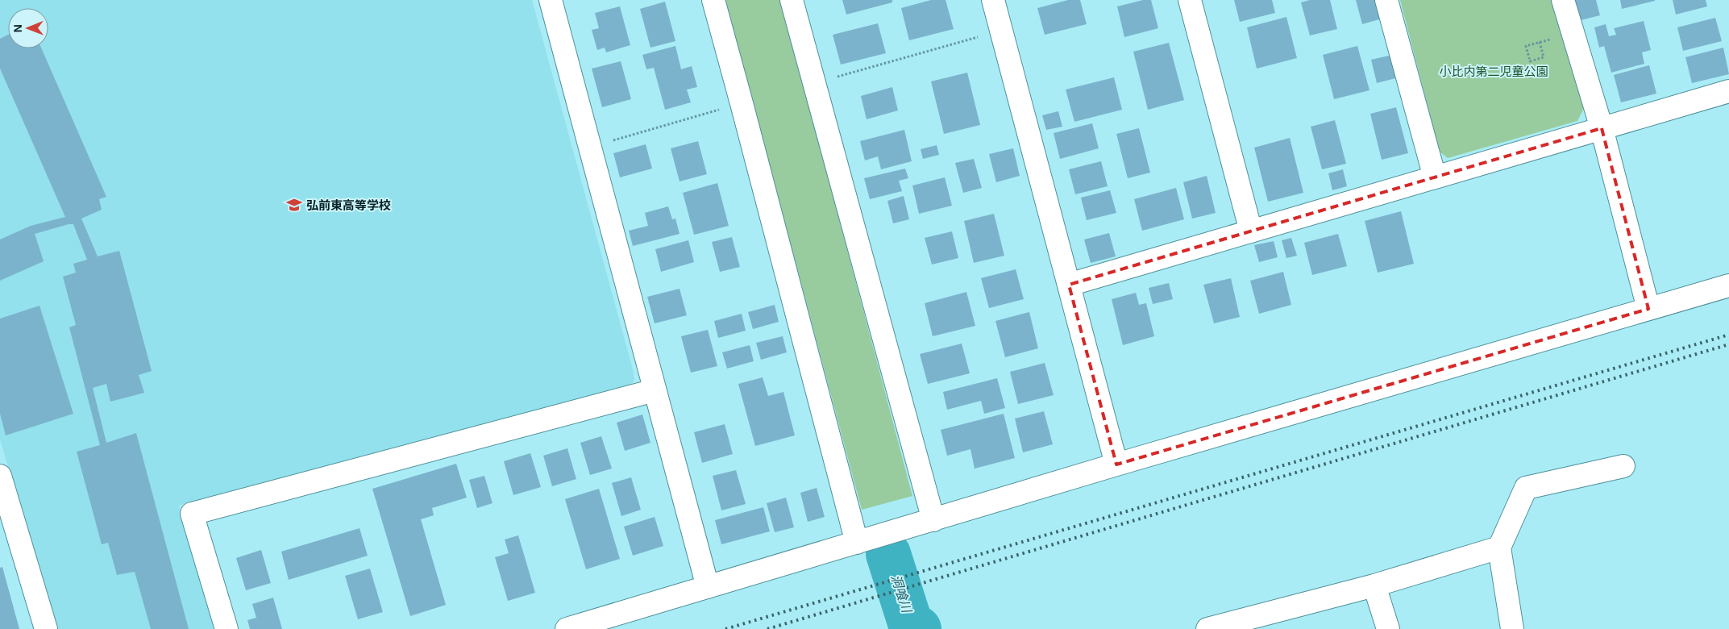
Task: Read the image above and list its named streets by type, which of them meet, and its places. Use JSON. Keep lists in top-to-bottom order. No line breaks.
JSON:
{"water":["洞喰川"],"parks":["小比内第二児童公園"],"places":{"school or university":["弘前東高等学校"]},"north":"left"}
